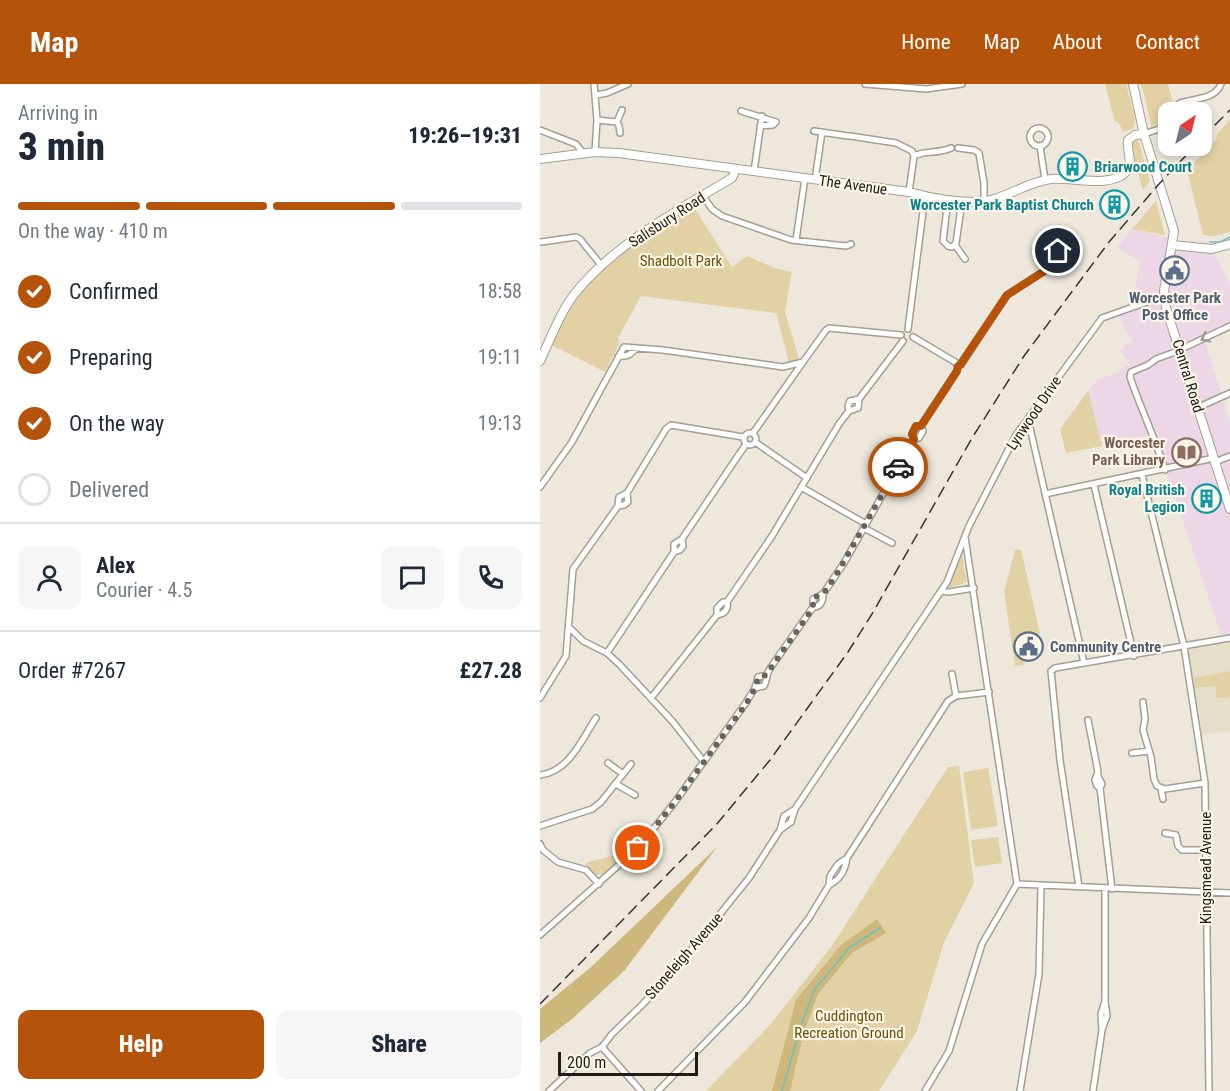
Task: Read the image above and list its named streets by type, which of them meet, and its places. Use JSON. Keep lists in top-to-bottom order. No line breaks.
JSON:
{"streets":{"main road":["Central Road"],"street":["The Avenue","Salisbury Road","Lynwood Drive","Kingsmead Avenue","Stoneleigh Avenue"]},"crossings":[["The Avenue","Salisbury Road"],["The Avenue","Central Road"],["Central Road","Lynwood Drive"],["Lynwood Drive","Stoneleigh Avenue"]],"parks":["Shadbolt Park","Cuddington Recreation Ground"],"places":{"building":["Briarwood Court","Worcester Park Baptist Church","Royal British Legion"],"public building":["Worcester Park Post Office","Community Centre"],"library":["Worcester Park Library"]},"scale_bar":"200 m","north":"top right","page":{"header":"Map","nav":["Home","Map","About","Contact"],"heading":["3 min","Arriving in","19:26–19:31"],"panel":["Alex","Courier · 4.5","Order #7267","£27.28"],"bar":"On the way · 410 m","list":[["Confirmed","18:58"],["Preparing","19:11"],["On the way","19:13"],"Delivered"],"buttons":["Help","Share"],"scale":"200 m"}}
